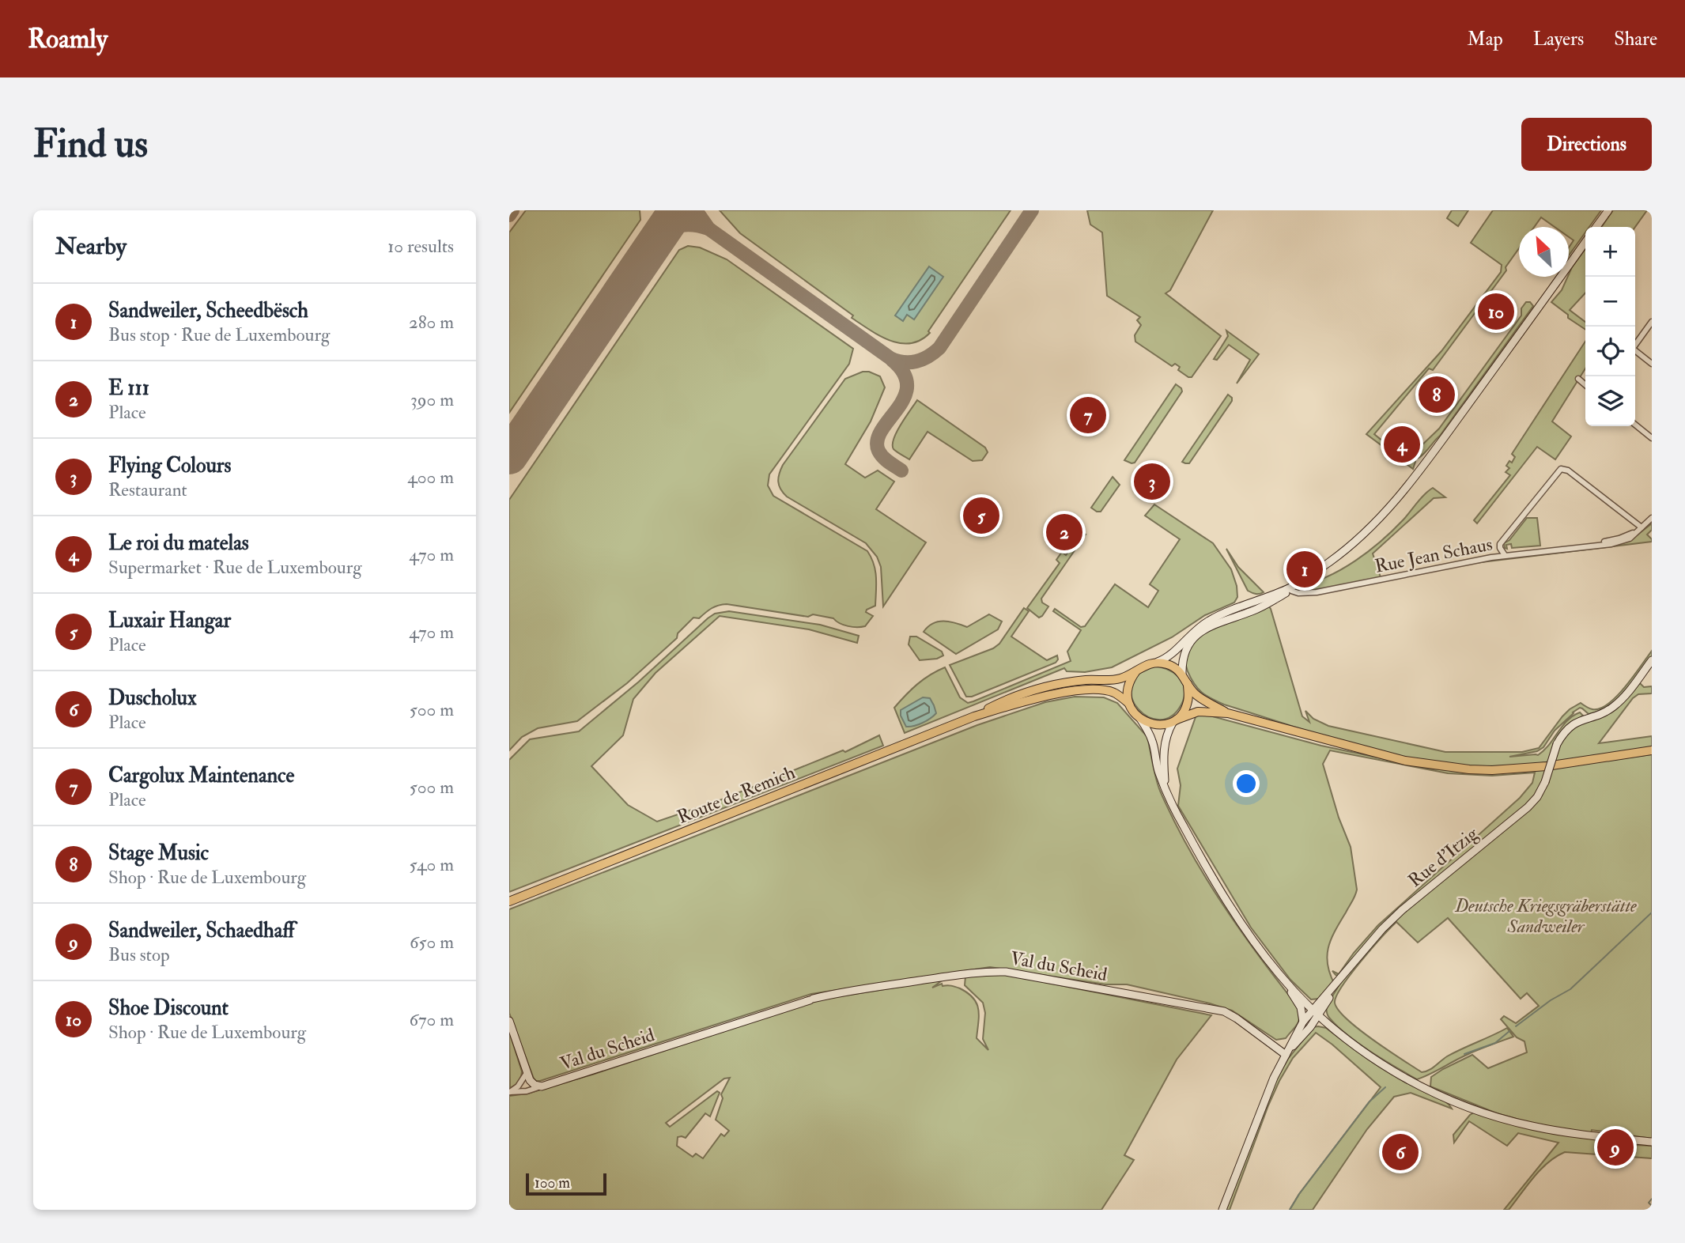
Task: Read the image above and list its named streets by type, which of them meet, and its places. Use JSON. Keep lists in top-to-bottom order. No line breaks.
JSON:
{"streets":{"main road":["Route de Remich","Rue d'Itzig","Val du Scheid"],"street":["Rue Jean Schaus"]},"parks":["Deutsche Kriegsgräberstätte Sandweiler"],"scale_bar":"100 m","north":"top left","page":{"header":"Roamly","nav":["Map","Layers","Share"],"buttons":"Directions","title":"Find us","heading":["Nearby","10 results"],"map_buttons":["+","−"],"list":[{"mark":"1","name":"Sandweiler, Scheedbësch","note":"Bus stop · Rue de Luxembourg","value":"280 m"},{"mark":"2","name":"E 111","note":"Place","value":"390 m"},{"mark":"3","name":"Flying Colours","note":"Restaurant","value":"400 m"},{"mark":"4","name":"Le roi du matelas","note":"Supermarket · Rue de Luxembourg","value":"470 m"},{"mark":"5","name":"Luxair Hangar","note":"Place","value":"470 m"},{"mark":"6","name":"Duscholux","note":"Place","value":"500 m"},{"mark":"7","name":"Cargolux Maintenance","note":"Place","value":"500 m"},{"mark":"8","name":"Stage Music","note":"Shop · Rue de Luxembourg","value":"540 m"},{"mark":"9","name":"Sandweiler, Schaedhaff","note":"Bus stop","value":"650 m"},{"mark":"10","name":"Shoe Discount","note":"Shop · Rue de Luxembourg","value":"670 m"}],"pins":["10","8","7","4","3","5","2","1","9","6"],"scale":"100 m"}}
